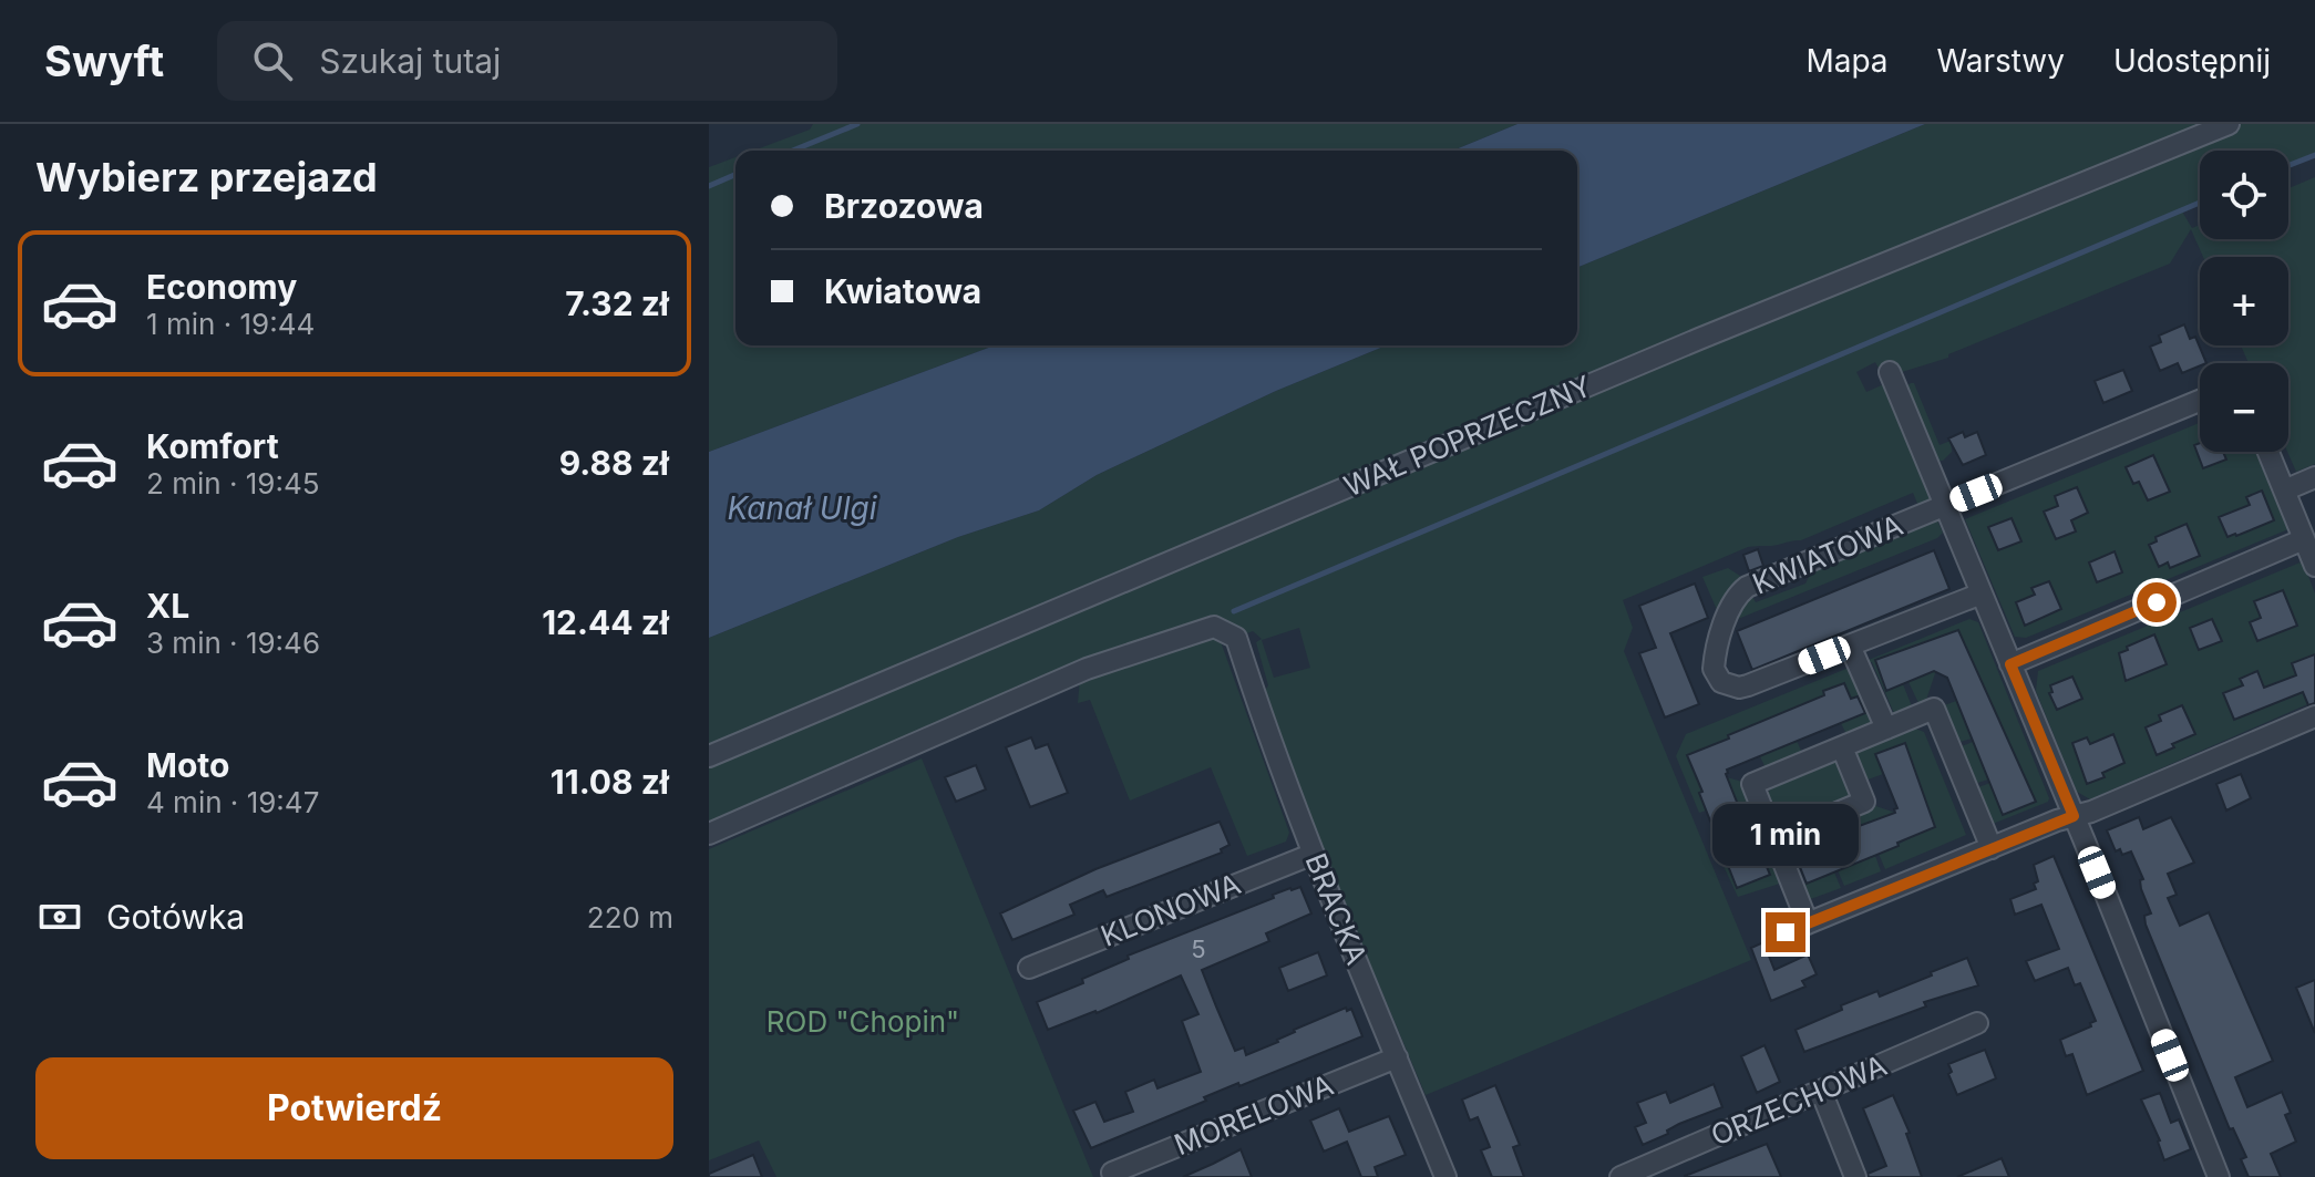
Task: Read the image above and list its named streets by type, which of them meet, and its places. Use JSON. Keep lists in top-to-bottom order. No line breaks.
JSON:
{"streets":{"street":["WAŁ POPRZECZNY","KWIATOWA","BRACKA","KLONOWA","ORZECHOWA","MORELOWA"]},"crossings":[["BRACKA","KLONOWA"],["BRACKA","MORELOWA"]],"water":["Kanał Ulgi"],"parks":["ROD \"Chopin\""],"house_numbers":["5"],"page":{"header":"Swyft","search":"Szukaj tutaj","nav":["Mapa","Warstwy","Udostępnij"],"heading":"Wybierz przejazd","map_buttons":["+","−"],"banner":["Brzozowa","Kwiatowa"],"list":[{"name":"Economy","note":"1 min · 19:44","value":"7.32 zł"},{"name":"Komfort","note":"2 min · 19:45","value":"9.88 zł"},{"name":"XL","note":"3 min · 19:46","value":"12.44 zł"},{"name":"Moto","note":"4 min · 19:47","value":"11.08 zł"}],"bubble":"1 min","pay":["Gotówka","220 m"],"buttons":"Potwierdź"}}
